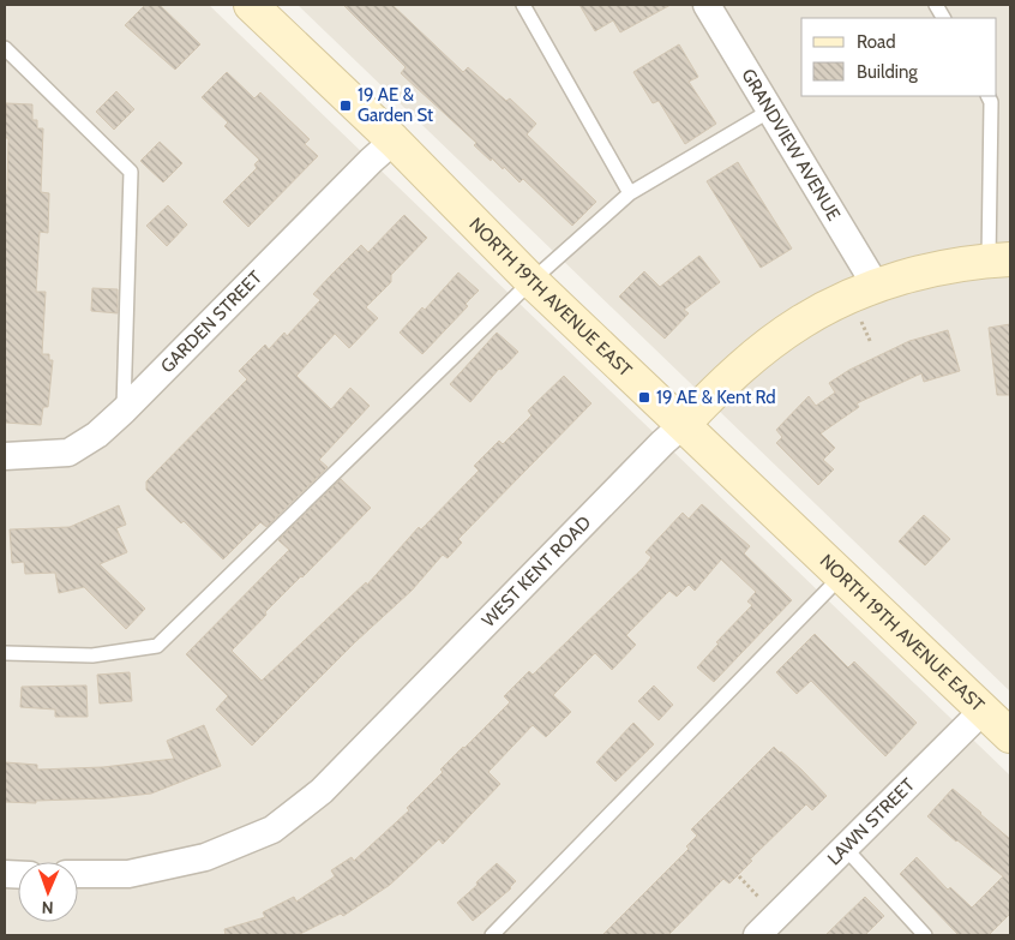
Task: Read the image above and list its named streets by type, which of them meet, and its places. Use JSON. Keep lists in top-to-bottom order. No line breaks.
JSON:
{"streets":{"street":["GRANDVIEW AVENUE","NORTH 19TH AVENUE EAST","GARDEN STREET","WEST KENT ROAD","LAWN STREET"]},"crossings":[["GRANDVIEW AVENUE","WEST KENT ROAD"],["NORTH 19TH AVENUE EAST","GARDEN STREET"],["NORTH 19TH AVENUE EAST","WEST KENT ROAD"],["NORTH 19TH AVENUE EAST","LAWN STREET"]],"places":{"transit":["19 AE & Garden St","19 AE & Kent Rd"]},"legend":["Road","Building"],"north":"bottom"}
